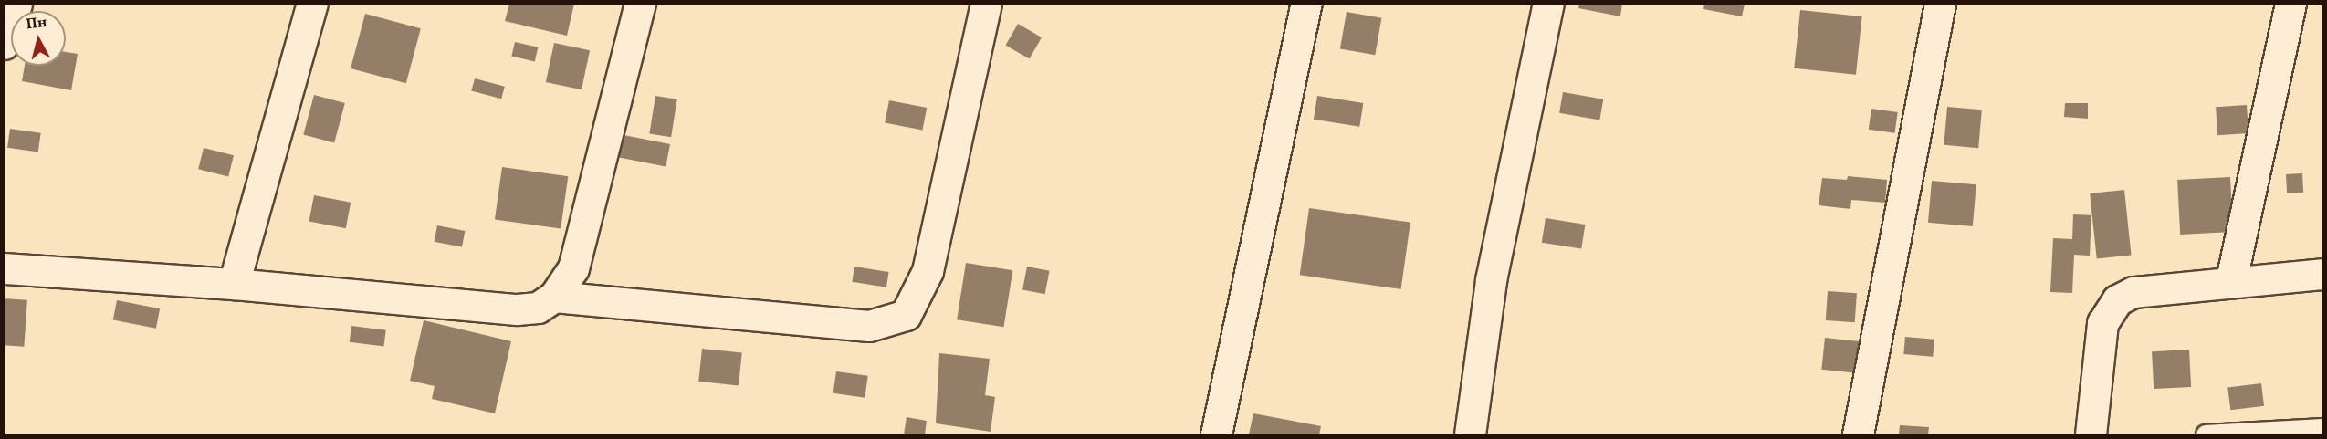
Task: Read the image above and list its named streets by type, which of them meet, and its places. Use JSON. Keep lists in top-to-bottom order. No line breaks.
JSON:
{"north":"top"}
